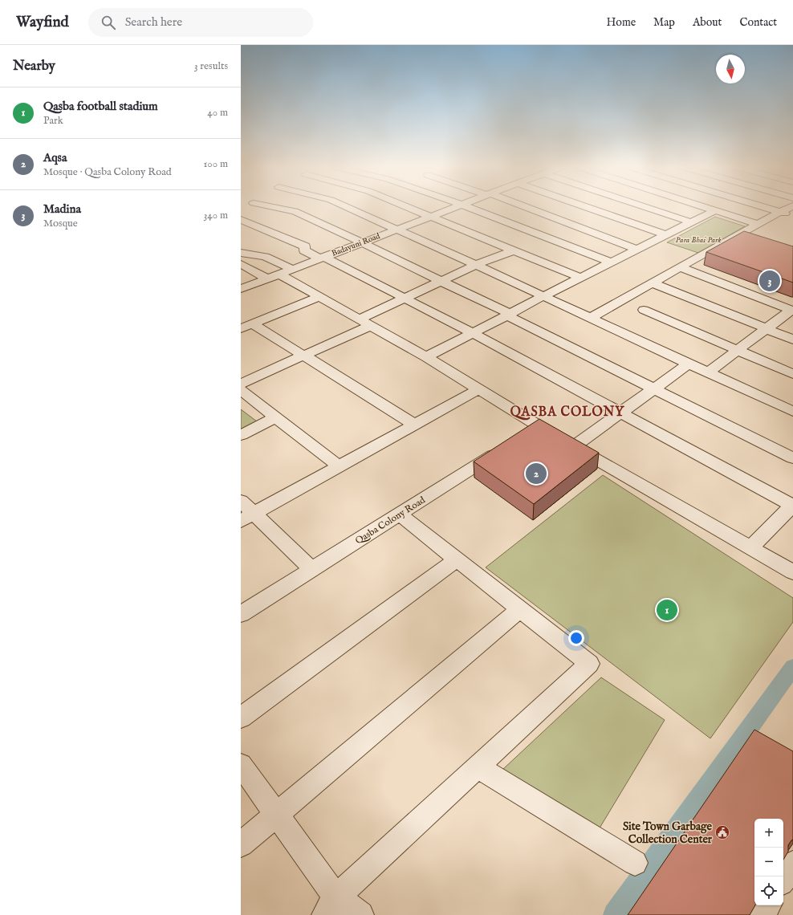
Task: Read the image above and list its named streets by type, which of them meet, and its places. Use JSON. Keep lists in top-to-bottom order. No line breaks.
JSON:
{"streets":{"street":["Badayuni Road","Qasba Colony Road"]},"districts":["QASBA COLONY"],"parks":["Para Bhai Park"],"places":{"public building":["Site Town Garbage Collection Center"]},"north":"bottom","page":{"header":"Wayfind","search":"Search here","nav":["Home","Map","About","Contact"],"heading":["Nearby","3 results"],"list":[{"mark":"1","name":"Qasba football stadium","note":"Park","value":"40 m"},{"mark":"2","name":"Aqsa","note":"Mosque · Qasba Colony Road","value":"100 m"},{"mark":"3","name":"Madina","note":"Mosque","value":"340 m"}],"pins":["3","2","1"],"map_buttons":["+","−"]}}
